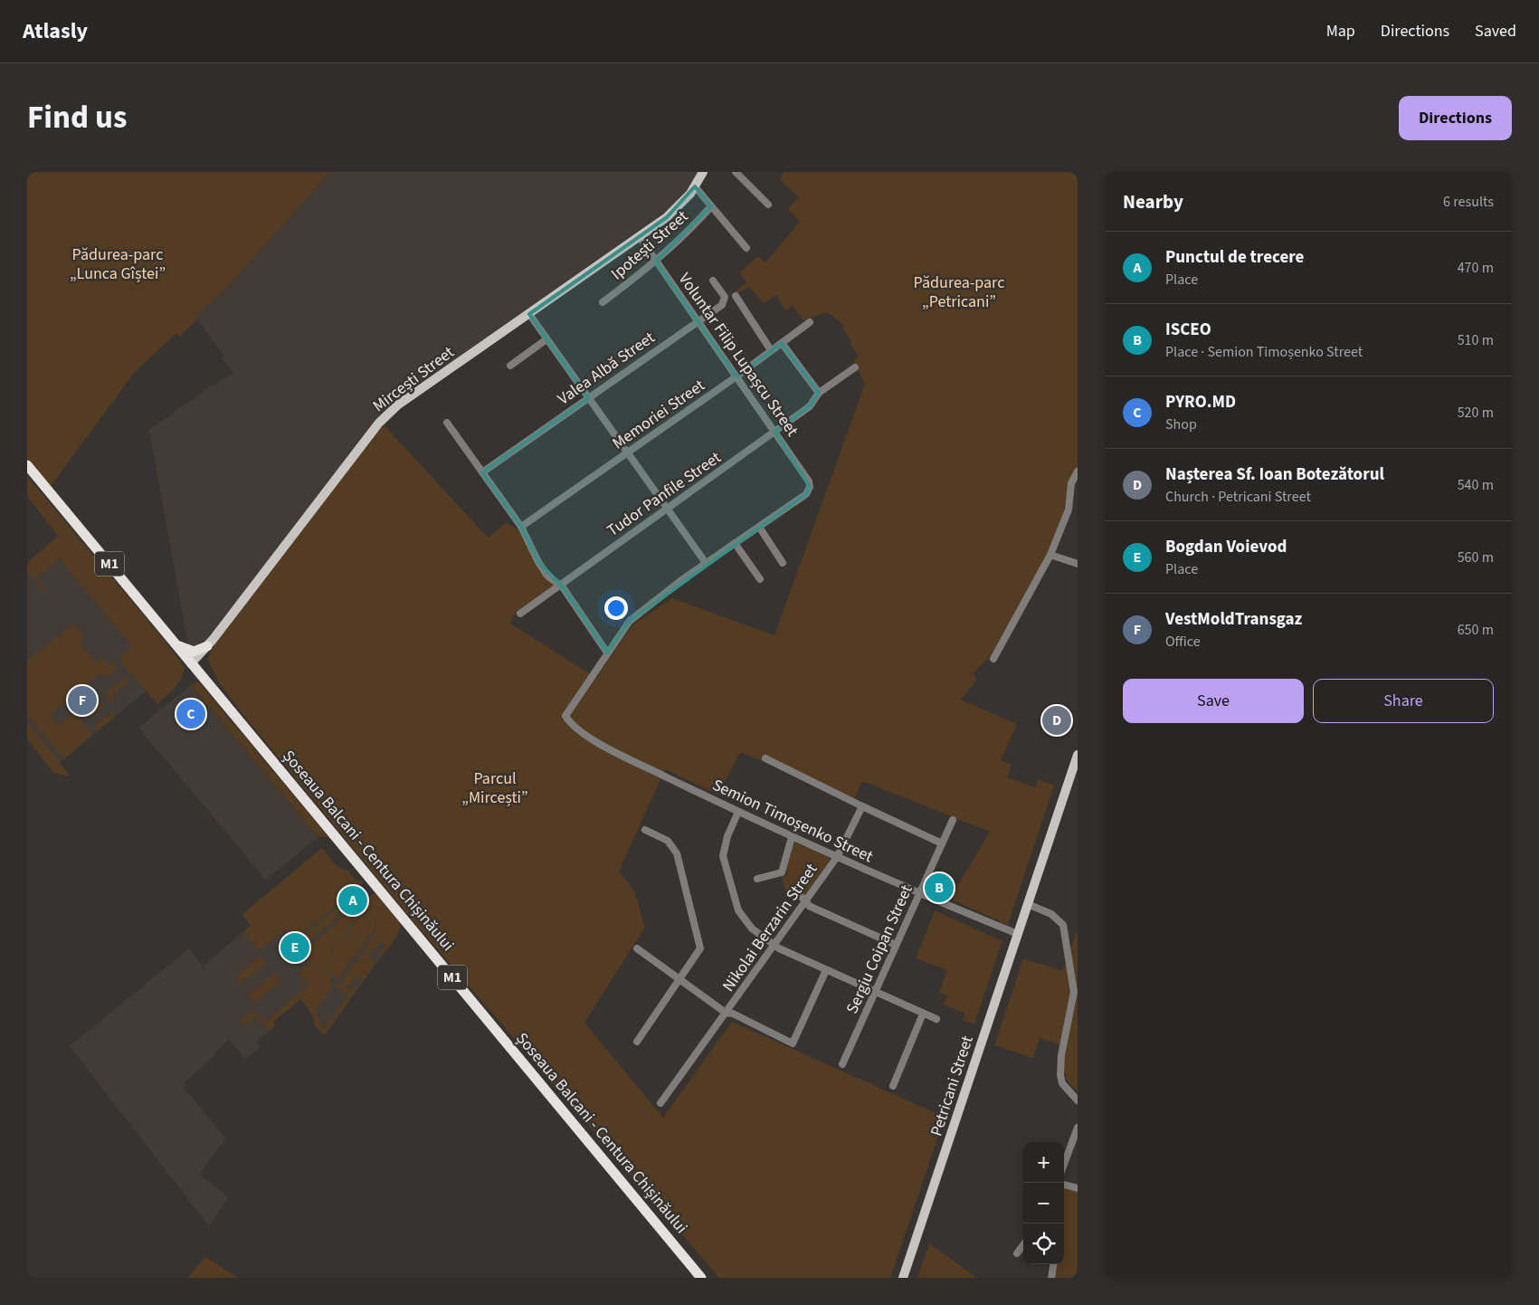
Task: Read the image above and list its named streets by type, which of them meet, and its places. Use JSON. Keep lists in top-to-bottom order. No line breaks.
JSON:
{"streets":{"highway":["M1","Șoseaua Balcani - Centura Chișinăului"],"main road":["Mircești Street","Petricani Street"],"street":["Ipotești Street","Voluntar Filip Lupașcu Street","Valea Albă Street","Memoriei Street","Tudor Panfile Street","Semion Timoșenko Street","Nikolai Berzarin Street","Sergiu Coipan Street"]},"crossings":[["Ipotești Street","Voluntar Filip Lupașcu Street"],["Voluntar Filip Lupașcu Street","Valea Albă Street"],["Voluntar Filip Lupașcu Street","Mircești Street"],["Voluntar Filip Lupașcu Street","Memoriei Street"],["Voluntar Filip Lupașcu Street","Tudor Panfile Street"],["Mircești Street","Șoseaua Balcani - Centura Chișinăului"],["Semion Timoșenko Street","Nikolai Berzarin Street"],["Semion Timoșenko Street","Sergiu Coipan Street"],["Semion Timoșenko Street","Petricani Street"]],"parks":["Pădurea-parc „Lunca Gîștei”","Pădurea-parc „Petricani”","Parcul „Mircești”"],"page":{"header":"Atlasly","nav":["Map","Directions","Saved"],"title":"Find us","buttons":["Directions",["Save","Share"]],"heading":["Nearby","6 results"],"list":[{"mark":"A","name":"Punctul de trecere","note":"Place","value":"470 m"},{"mark":"B","name":"ISCEO","note":"Place · Semion Timoșenko Street","value":"510 m"},{"mark":"C","name":"PYRO.MD","note":"Shop","value":"520 m"},{"mark":"D","name":"Nașterea Sf. Ioan Botezătorul","note":"Church · Petricani Street","value":"540 m"},{"mark":"E","name":"Bogdan Voievod","note":"Place","value":"560 m"},{"mark":"F","name":"VestMoldTransgaz","note":"Office","value":"650 m"}],"pins":["F","C","D","B","A","E"],"map_buttons":["+","−"]}}
